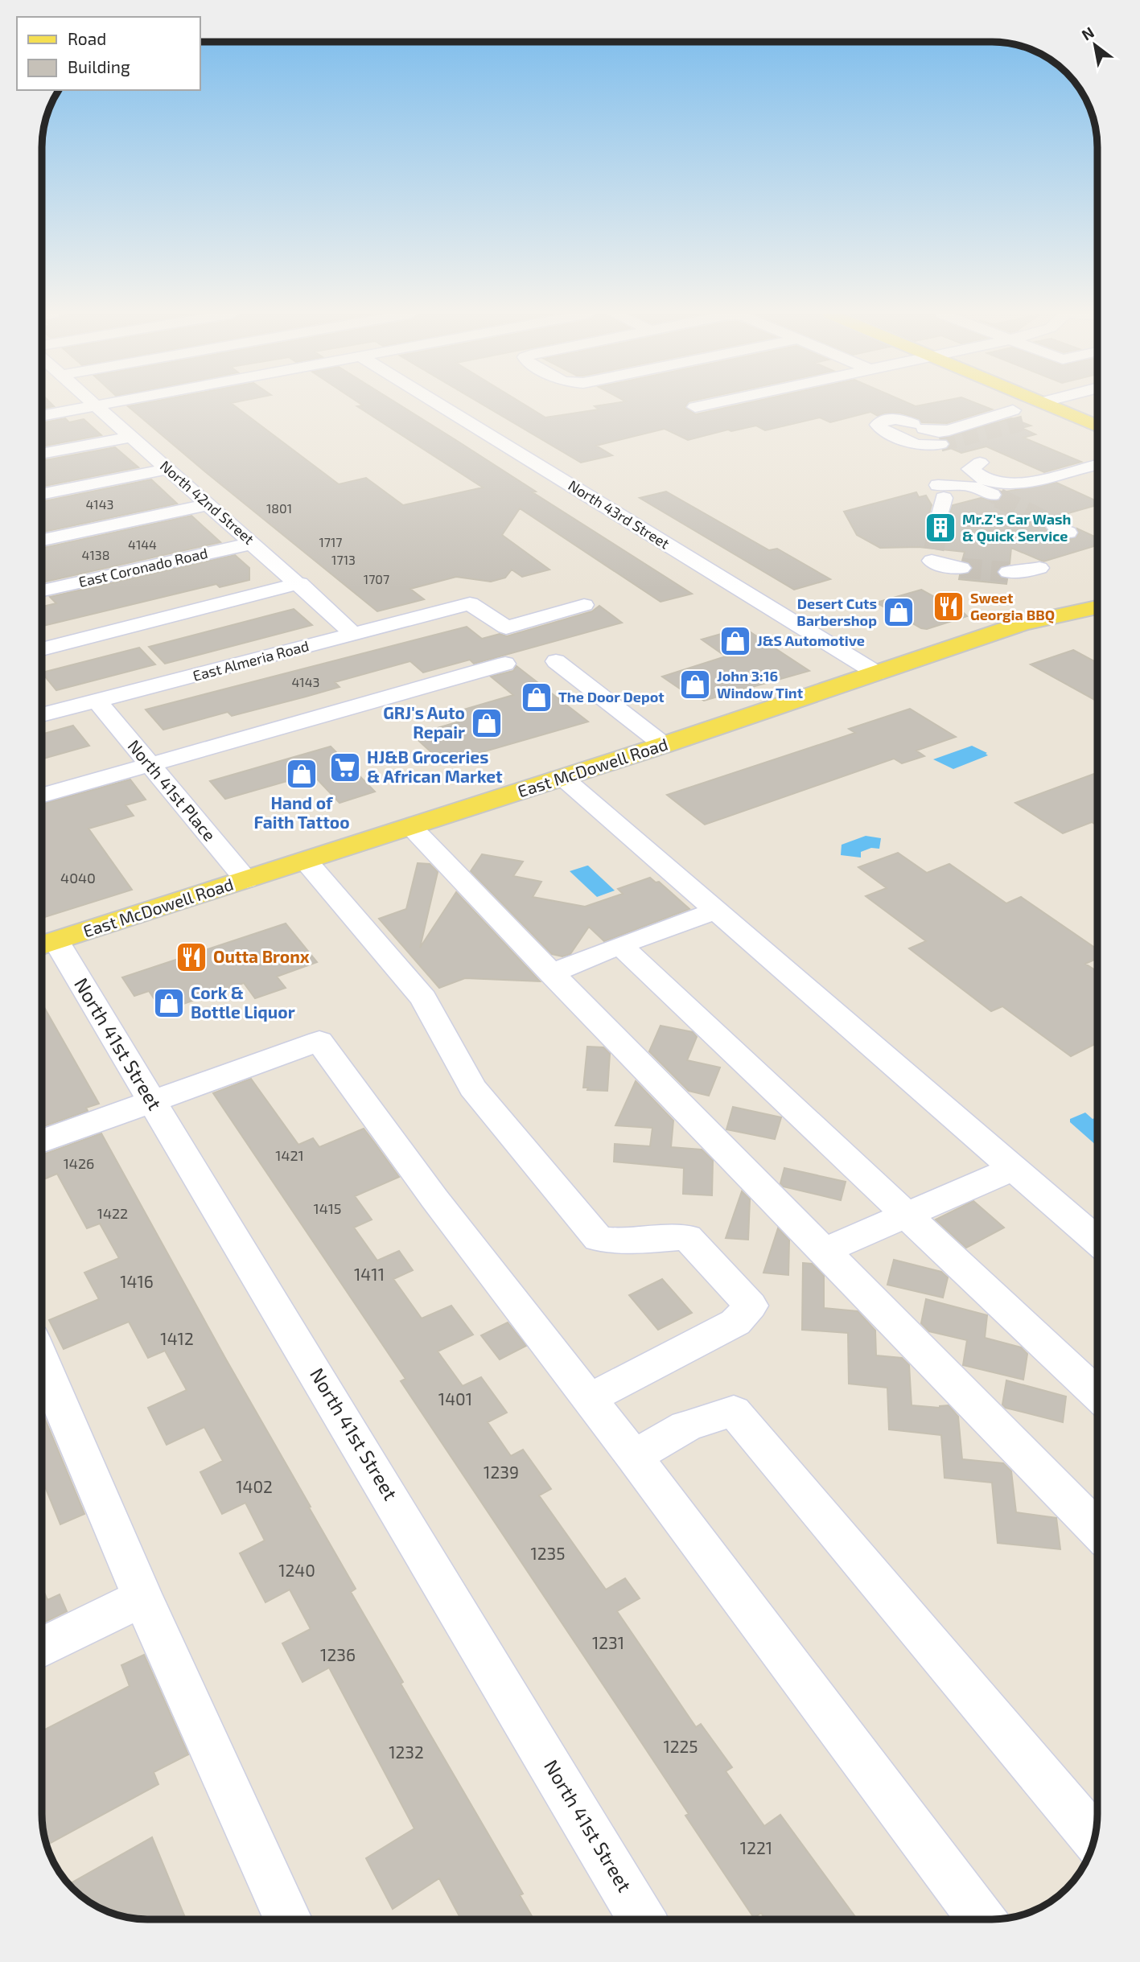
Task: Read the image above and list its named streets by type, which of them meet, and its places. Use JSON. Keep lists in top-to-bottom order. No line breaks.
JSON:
{"streets":{"main road":["East McDowell Road"],"street":["North 42nd Street","North 43rd Street","East Coronado Road","East Almeria Road","North 41st Place","North 41st Street"]},"crossings":[["North 42nd Street","East Coronado Road"],["North 42nd Street","East Almeria Road"],["North 43rd Street","East McDowell Road"],["East Almeria Road","North 41st Place"],["East McDowell Road","North 41st Place"],["East McDowell Road","North 41st Street"]],"places":{"building":["Mr.Z's Car Wash & Quick Service"],"restaurant":["Sweet Georgia BBQ","Outta Bronx"],"shop":["Desert Cuts Barbershop","J&S Automotive","John 3:16 Window Tint","The Door Depot","GRJ's Auto Repair","Hand of Faith Tattoo","Cork & Bottle Liquor"],"supermarket":["HJ&B Groceries & African Market"]},"house_numbers":["4143","1801","1717","4144","4138","1713","1707","4143","4040","1421","1426","1415","1422","1411","1416","1412","1401","1239","1402","1235","1240","1231","1236","1225","1232","1221"],"legend":["Road","Building"],"north":"top left"}
